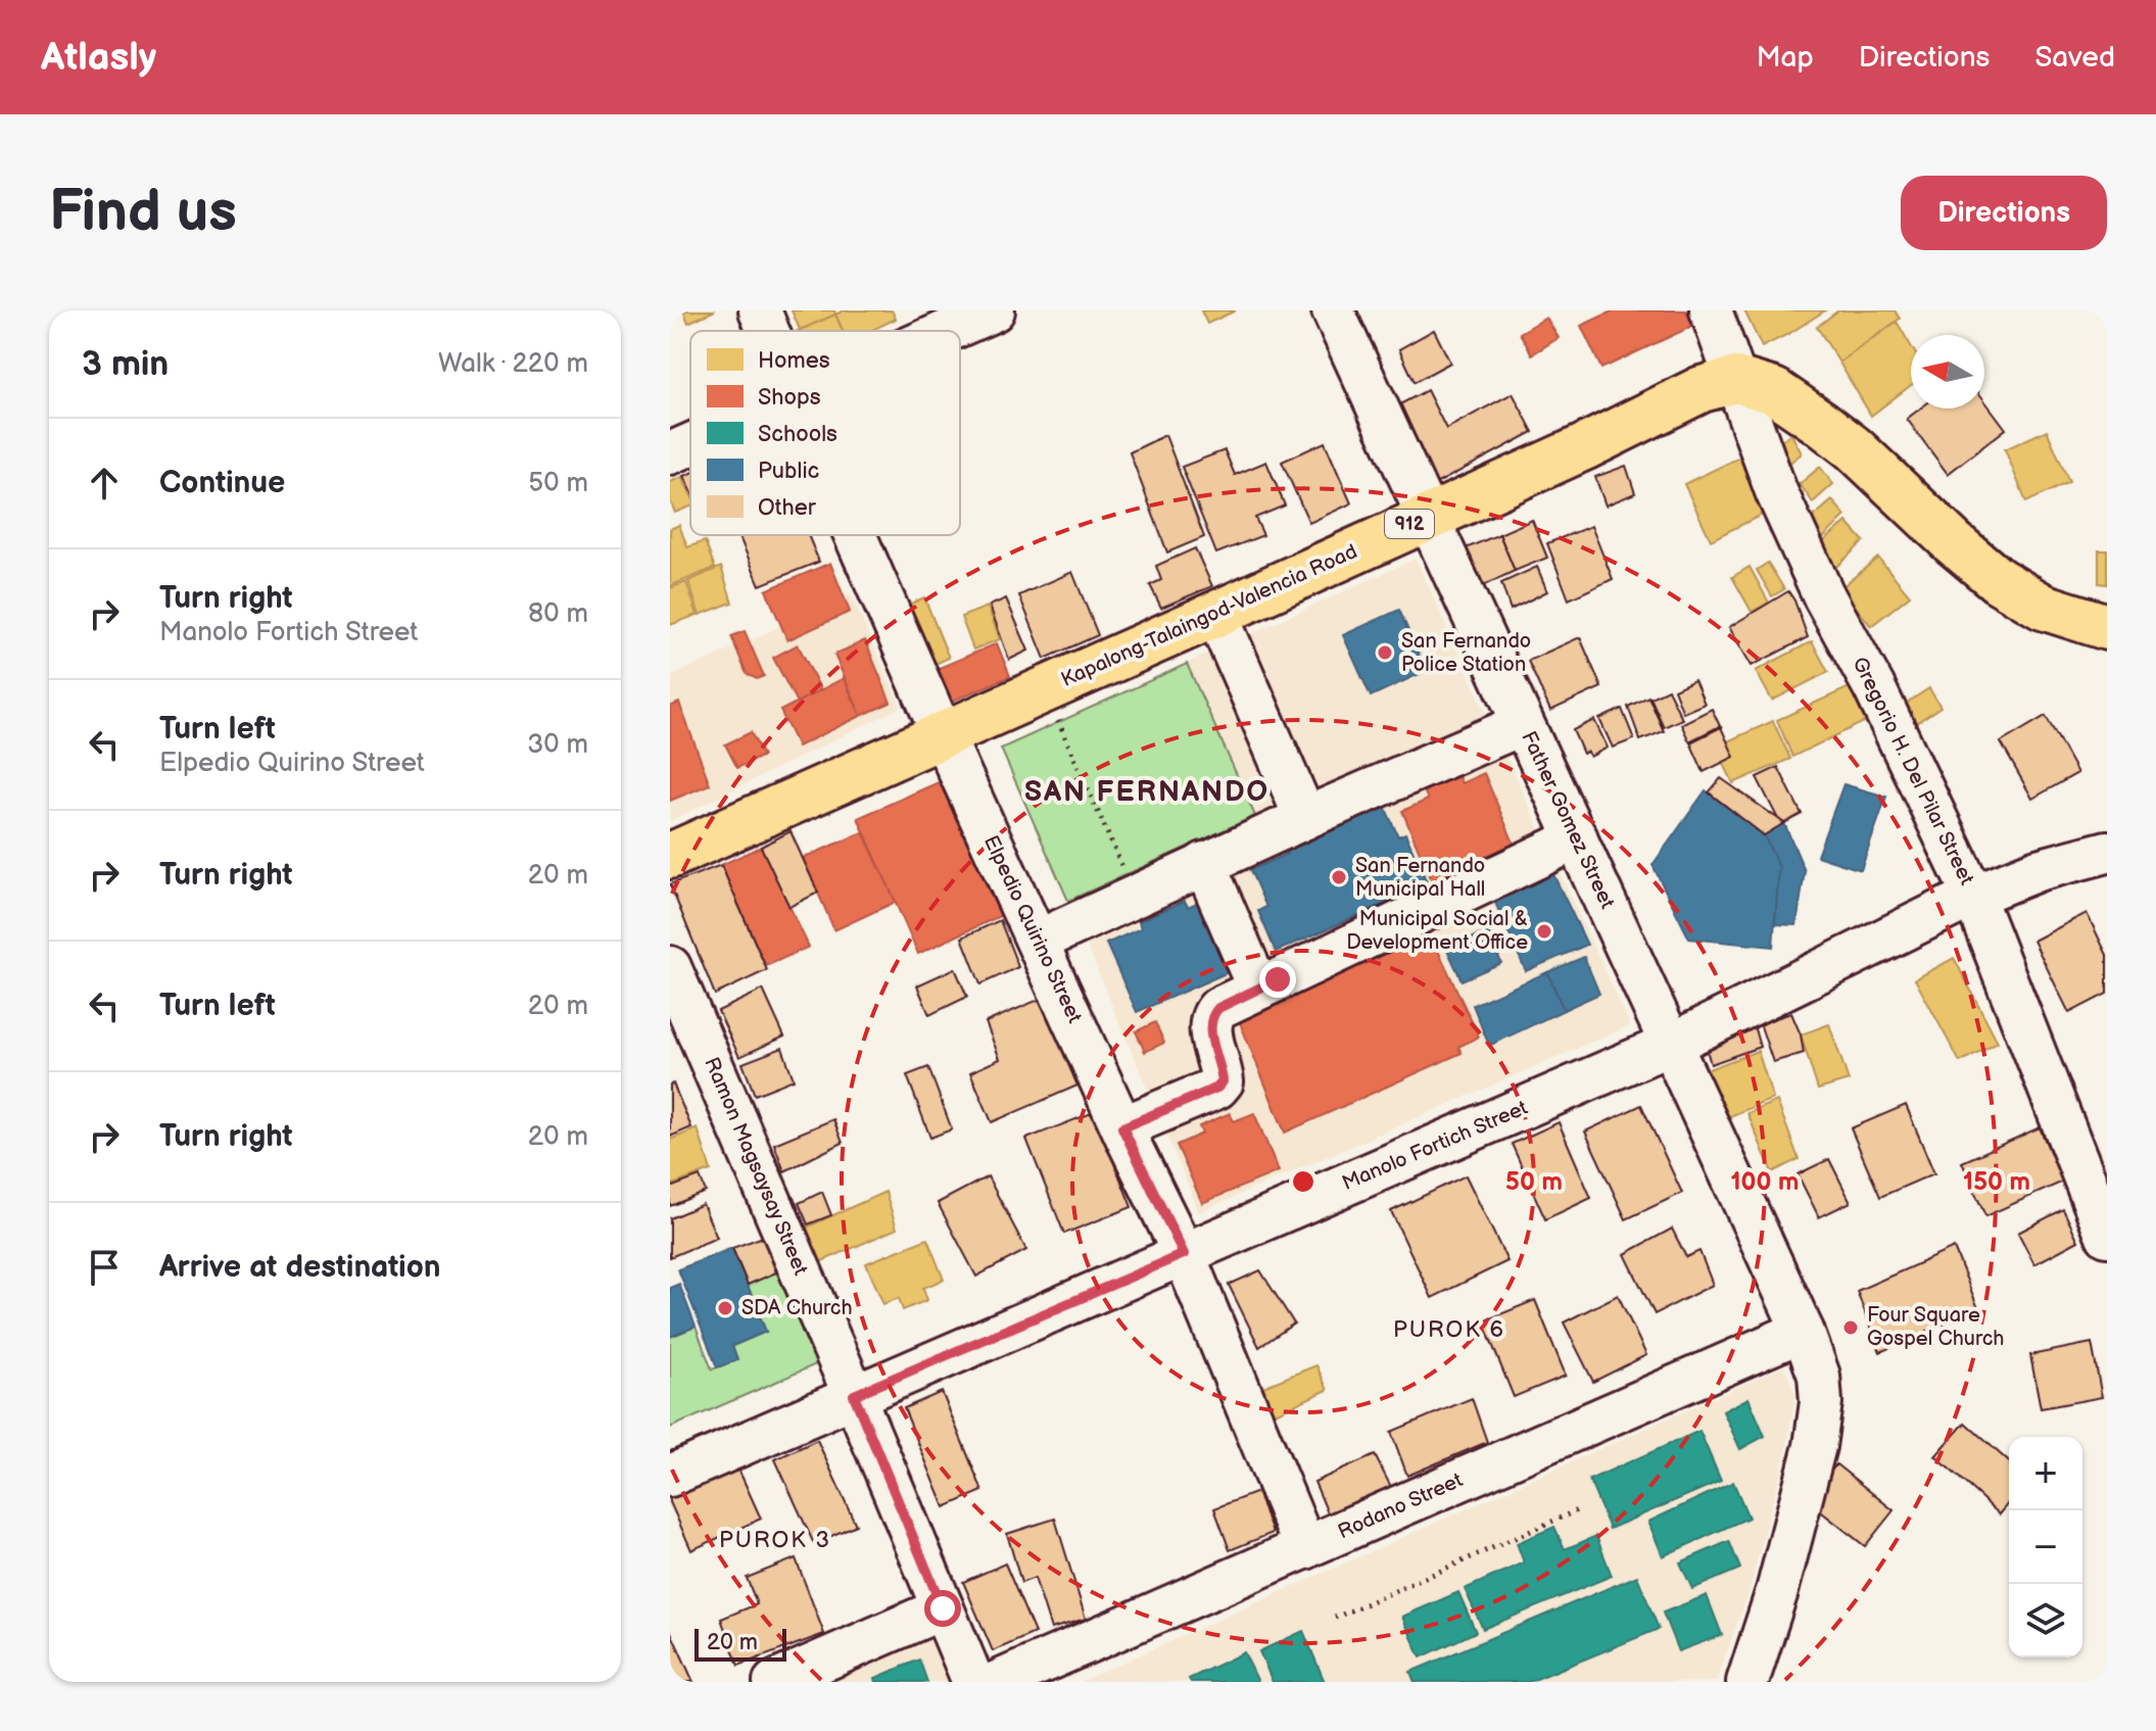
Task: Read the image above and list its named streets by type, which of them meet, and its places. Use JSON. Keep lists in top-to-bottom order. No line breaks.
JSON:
{"streets":{"highway":["912","Kapalong-Talaingod-Valencia Road"],"street":["Gregorio H. Del Pilar Street","Father Gomez Street","Elpedio Quirino Street","Manolo Fortich Street","Ramon Magsaysay Street","Rodano Street"]},"crossings":[["Kapalong-Talaingod-Valencia Road","Gregorio H. Del Pilar Street"],["Kapalong-Talaingod-Valencia Road","Father Gomez Street"],["Kapalong-Talaingod-Valencia Road","Elpedio Quirino Street"],["Gregorio H. Del Pilar Street","Manolo Fortich Street"],["Father Gomez Street","Manolo Fortich Street"],["Father Gomez Street","Rodano Street"],["Elpedio Quirino Street","Manolo Fortich Street"],["Elpedio Quirino Street","Rodano Street"],["Manolo Fortich Street","Ramon Magsaysay Street"]],"districts":["SAN FERNANDO","PUROK 6","PUROK 3"],"places":["San Fernando Police Station","San Fernando Municipal Hall","Municipal Social & Development Office","SDA Church","Four Square Gospel Church"],"legend":["Homes","Shops","Schools","Public","Other"],"scale_bar":"20 m","north":"left","page":{"header":"Atlasly","nav":["Map","Directions","Saved"],"buttons":"Directions","title":"Find us","heading":["3 min","Walk · 220 m"],"list":[["Continue","50 m"],["Turn right","Manolo Fortich Street","80 m"],["Turn left","Elpedio Quirino Street","30 m"],["Turn right","20 m"],["Turn left","20 m"],["Turn right","20 m"],"Arrive at destination"],"map_buttons":["+","−"],"scale":"20 m"},"rings":["50 m","100 m","150 m"]}
